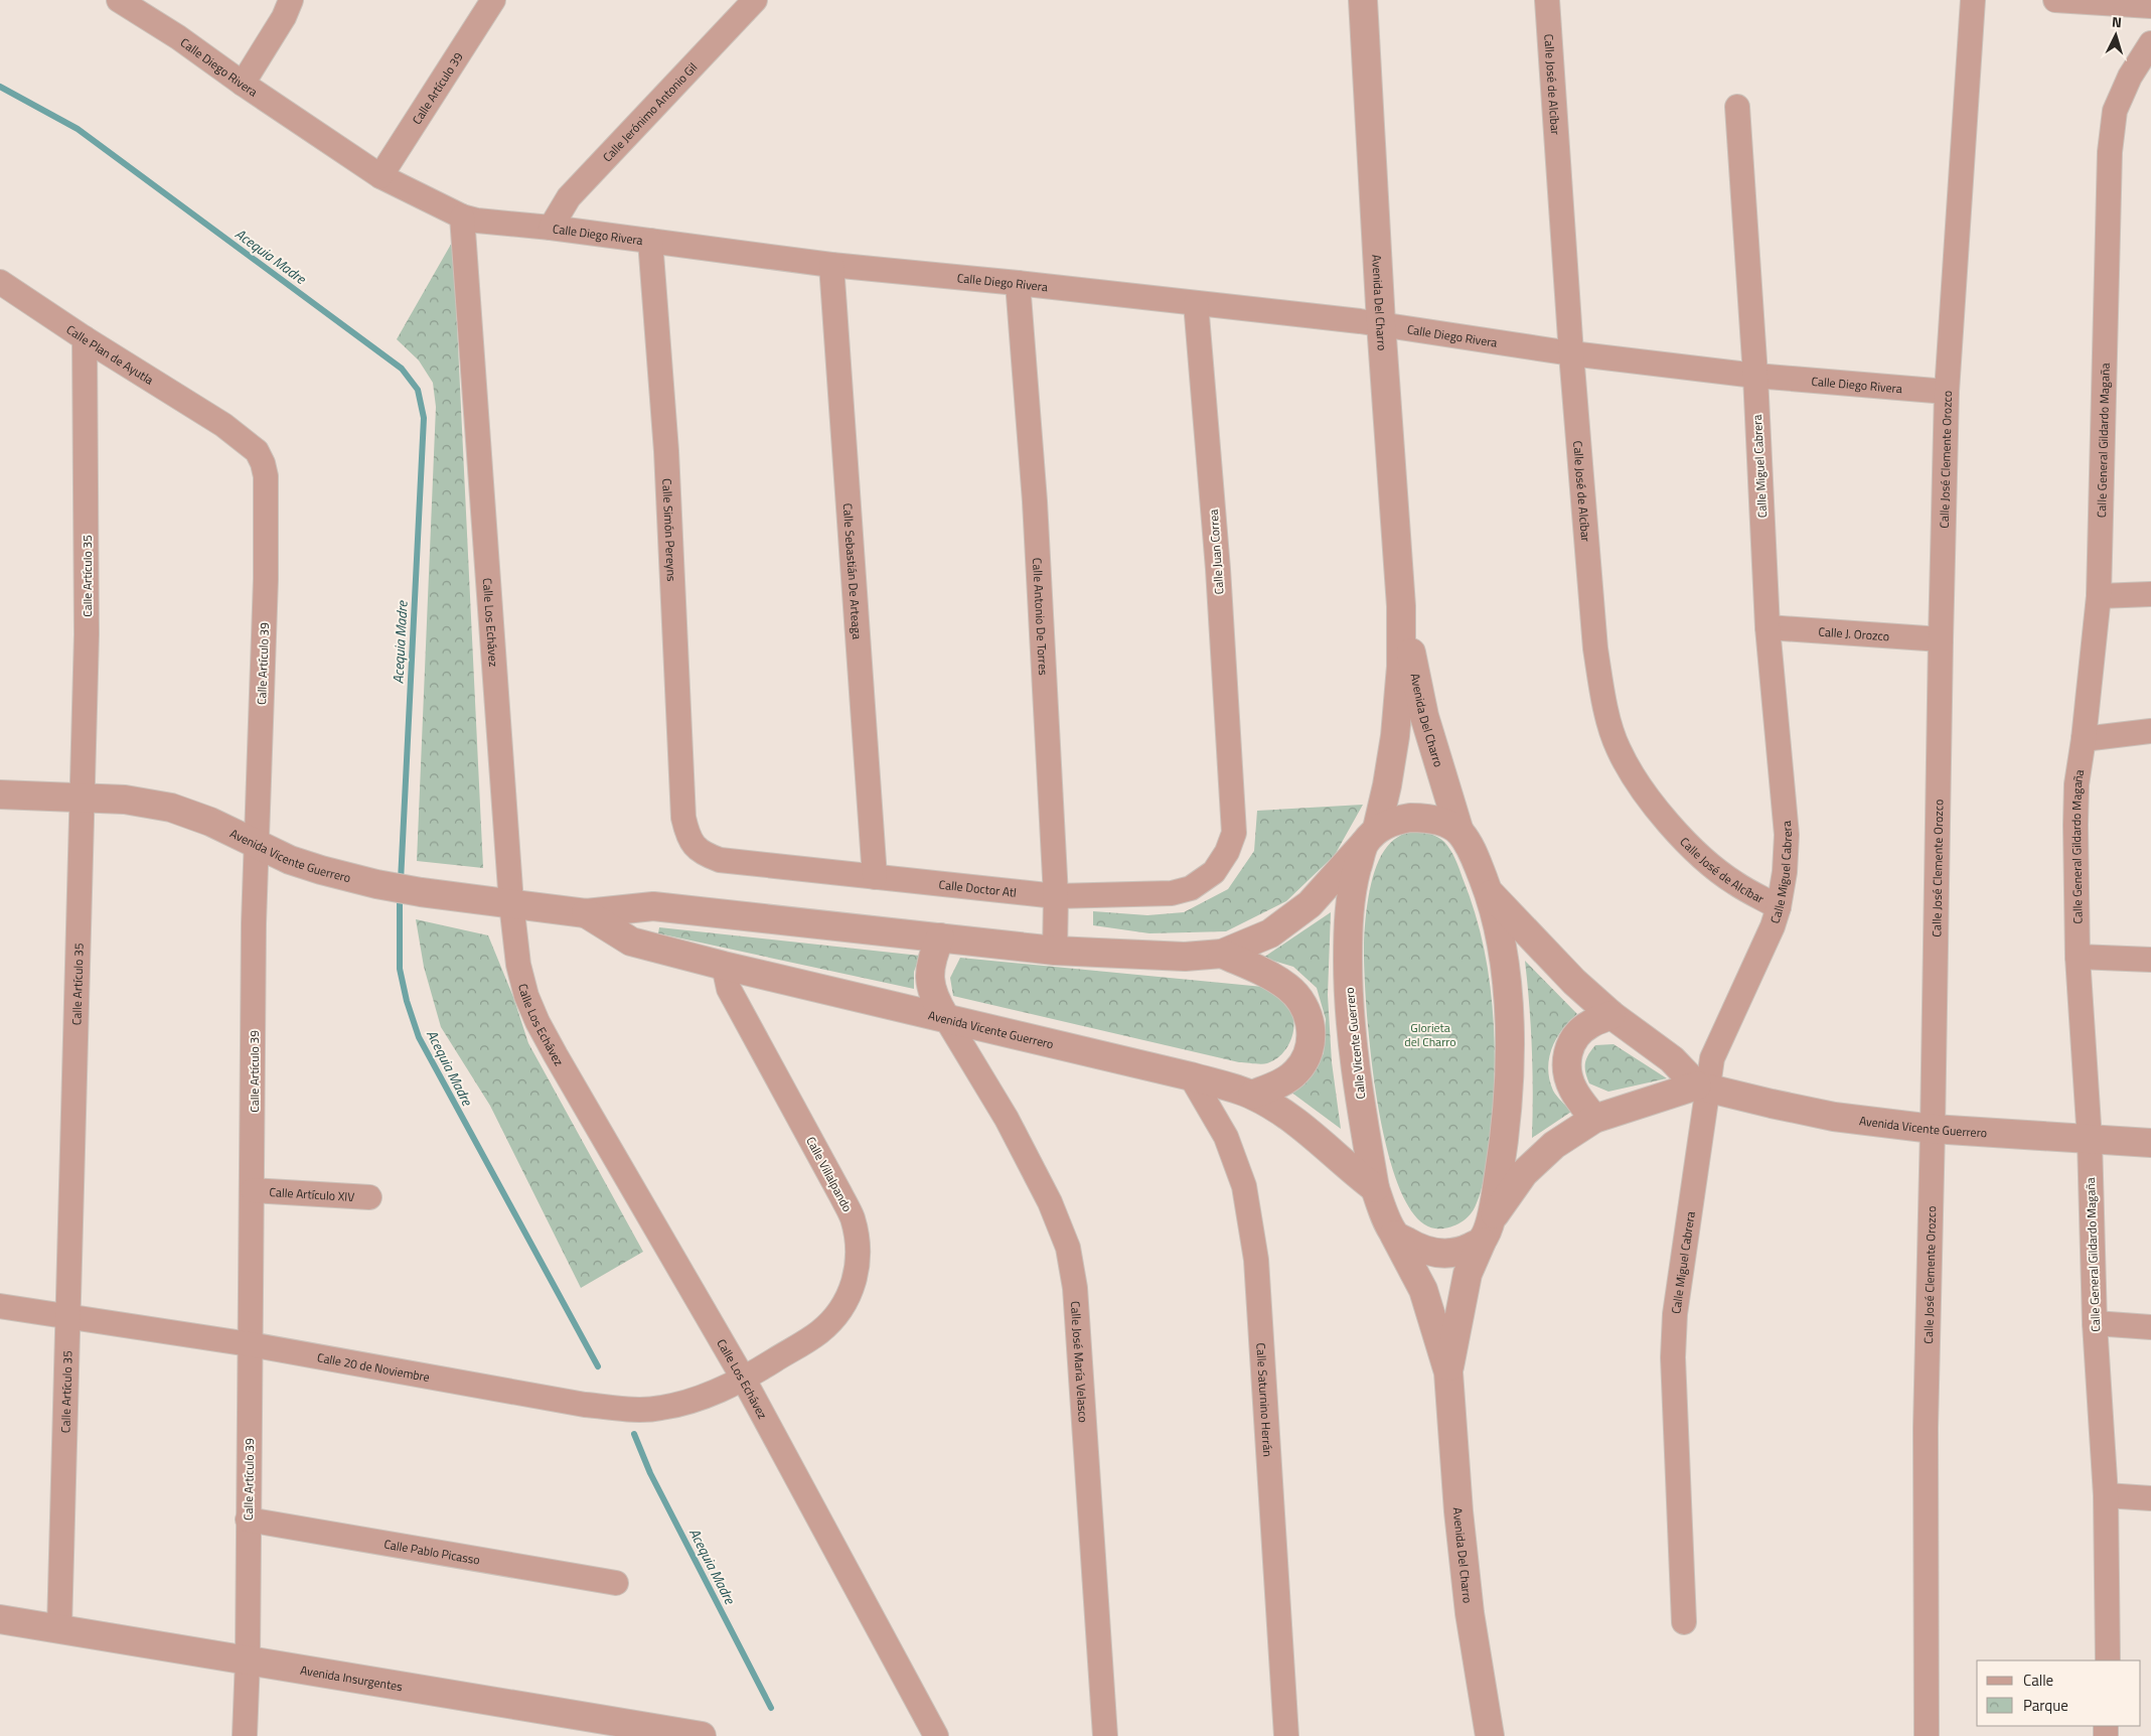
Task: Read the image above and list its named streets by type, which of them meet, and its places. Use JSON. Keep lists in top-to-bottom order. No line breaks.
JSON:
{"streets":{"street":["Calle Diego Rivera","Calle José de Alcíbar","Calle Artículo 39","Calle Jerónimo Antonio Gil","Avenida Del Charro","Calle Plan de Ayutla","Calle General Gildardo Magaña","Calle José Clemente Orozco","Calle Miguel Cabrera","Calle Simón Pereyns","Calle Juan Correa","Calle Sebastián De Arteaga","Calle Artículo 35","Calle Antonio De Torres","Calle Los Echávez","Calle J. Orozco","Avenida Vicente Guerrero","Calle Doctor Atl","Calle Vicente Guerrero","Calle Villalpando","Calle Artículo XIV","Calle José María Velasco","Calle 20 de Noviembre","Calle Saturnino Herrán","Calle Pablo Picasso","Avenida Insurgentes"]},"crossings":[["Calle Diego Rivera","Calle José de Alcíbar"],["Calle Diego Rivera","Calle Artículo 39"],["Calle Diego Rivera","Calle Jerónimo Antonio Gil"],["Calle Diego Rivera","Avenida Del Charro"],["Calle Diego Rivera","Calle José Clemente Orozco"],["Calle Diego Rivera","Calle Miguel Cabrera"],["Calle Diego Rivera","Calle Simón Pereyns"],["Calle Diego Rivera","Calle Juan Correa"],["Calle Diego Rivera","Calle Sebastián De Arteaga"],["Calle Diego Rivera","Calle Antonio De Torres"],["Calle Diego Rivera","Calle Los Echávez"],["Calle José de Alcíbar","Calle Miguel Cabrera"],["Calle Artículo 39","Calle Plan de Ayutla"],["Calle Artículo 39","Avenida Vicente Guerrero"],["Calle Artículo 39","Calle Artículo XIV"],["Calle Artículo 39","Calle 20 de Noviembre"],["Calle Artículo 39","Calle Pablo Picasso"],["Calle Artículo 39","Avenida Insurgentes"],["Avenida Del Charro","Avenida Vicente Guerrero"],["Avenida Del Charro","Calle Vicente Guerrero"],["Calle Plan de Ayutla","Calle Artículo 35"],["Calle General Gildardo Magaña","Avenida Vicente Guerrero"],["Calle José Clemente Orozco","Calle J. Orozco"],["Calle José Clemente Orozco","Avenida Vicente Guerrero"],["Calle Miguel Cabrera","Calle J. Orozco"],["Calle Miguel Cabrera","Avenida Vicente Guerrero"],["Calle Simón Pereyns","Calle Doctor Atl"],["Calle Juan Correa","Calle Doctor Atl"],["Calle Sebastián De Arteaga","Calle Doctor Atl"],["Calle Artículo 35","Avenida Vicente Guerrero"],["Calle Artículo 35","Calle 20 de Noviembre"],["Calle Artículo 35","Avenida Insurgentes"],["Calle Antonio De Torres","Avenida Vicente Guerrero"],["Calle Antonio De Torres","Calle Doctor Atl"],["Calle Los Echávez","Avenida Vicente Guerrero"],["Calle Los Echávez","Calle Villalpando"],["Calle Los Echávez","Calle 20 de Noviembre"],["Avenida Vicente Guerrero","Calle Vicente Guerrero"],["Avenida Vicente Guerrero","Calle Villalpando"],["Avenida Vicente Guerrero","Calle José María Velasco"],["Avenida Vicente Guerrero","Calle Saturnino Herrán"],["Calle Villalpando","Calle 20 de Noviembre"]],"water":["Acequia Madre"],"parks":["Glorieta del Charro"],"legend":["Calle","Parque"],"north":"top"}
